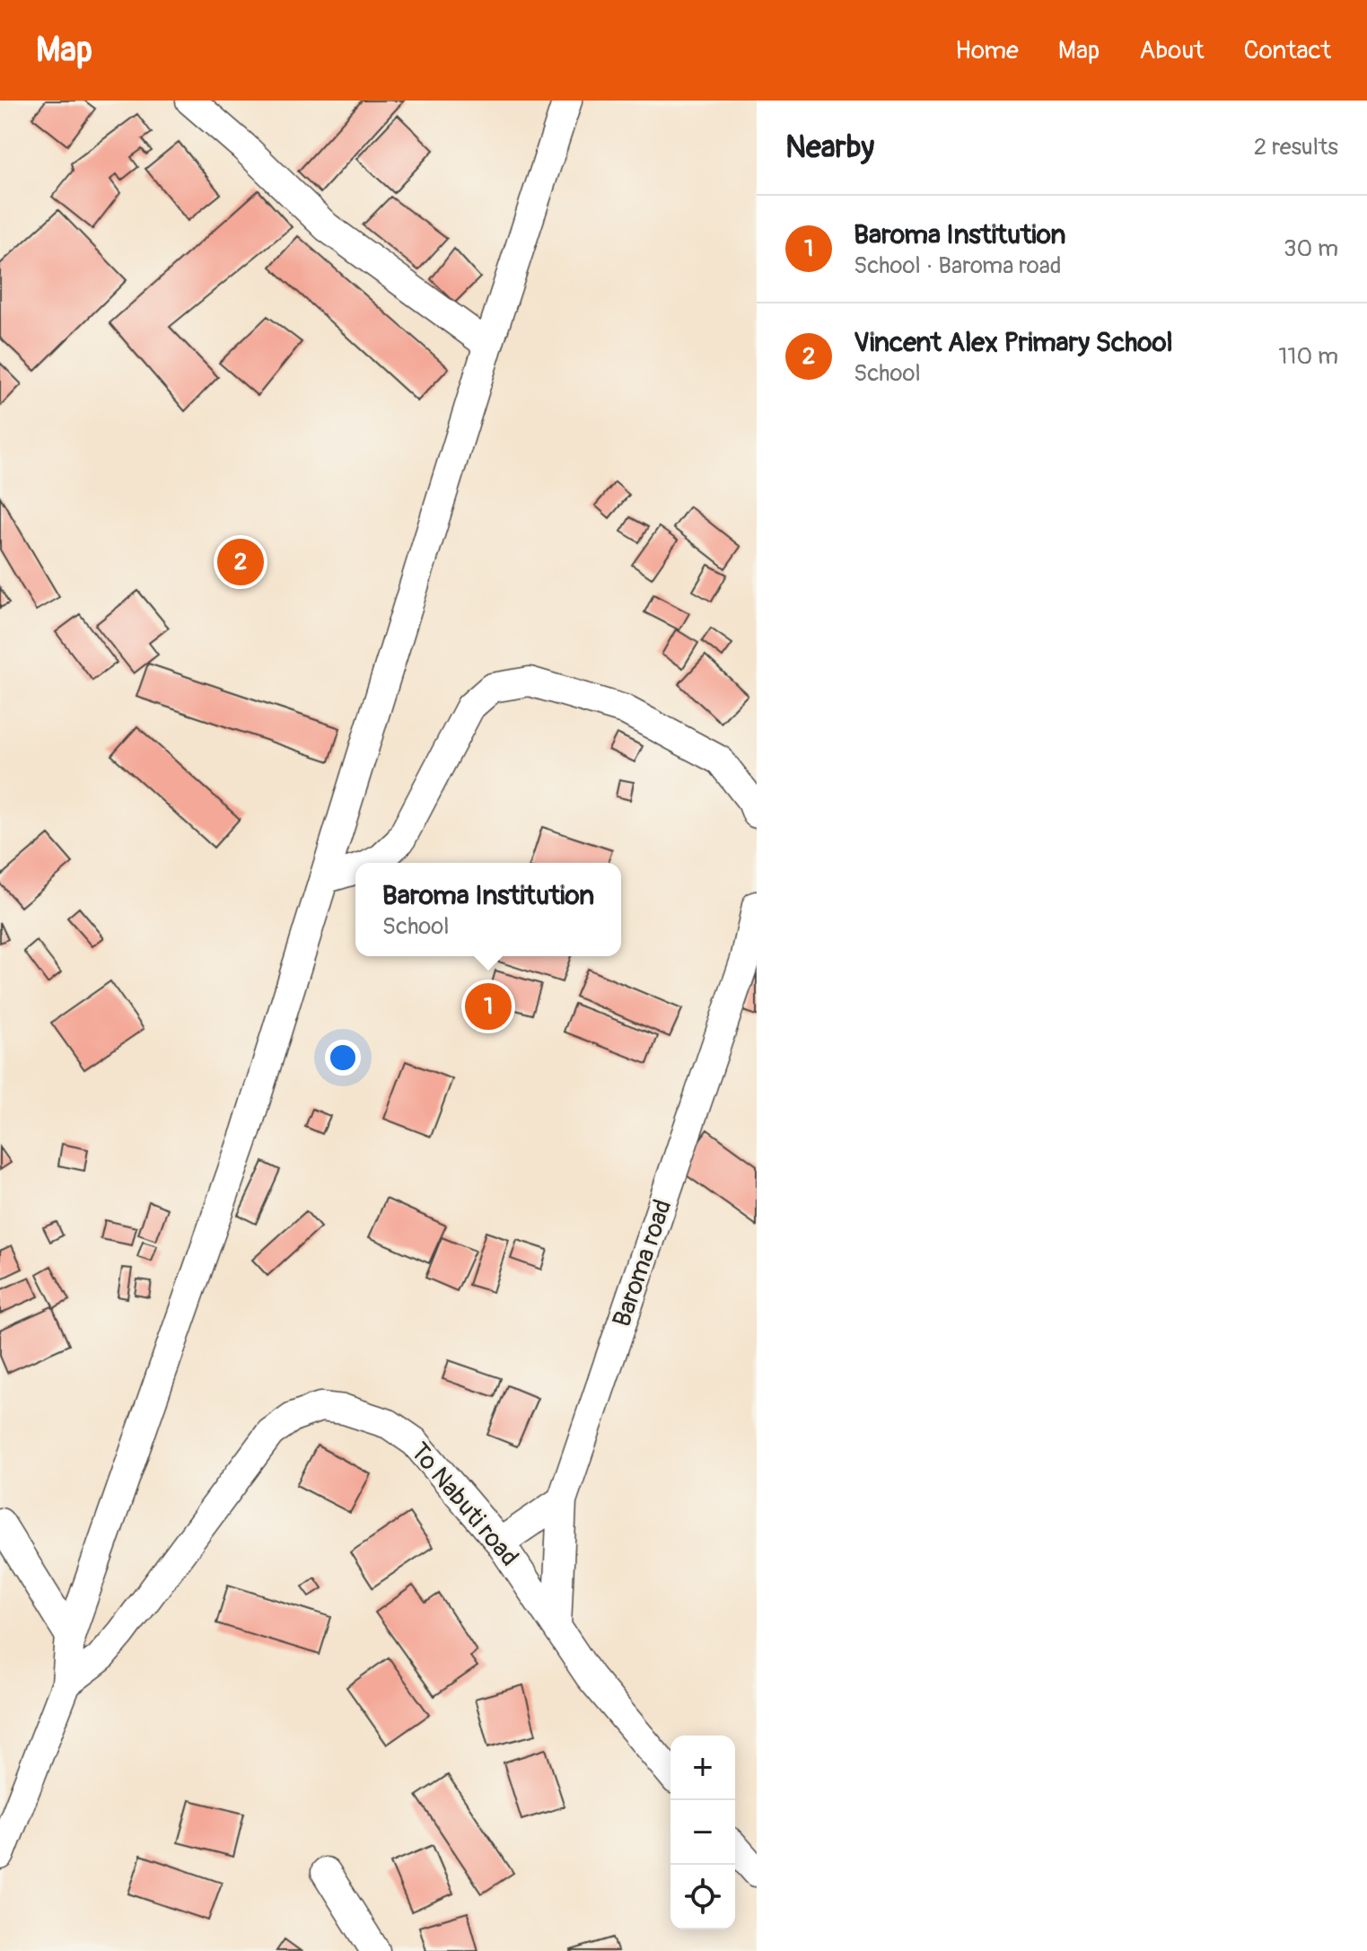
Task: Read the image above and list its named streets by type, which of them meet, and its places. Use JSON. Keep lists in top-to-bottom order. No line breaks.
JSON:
{"streets":{"street":["Baroma road","To Nabuti road"]},"crossings":[["Baroma road","To Nabuti road"]],"page":{"header":"Map","nav":["Home","Map","About","Contact"],"heading":["Nearby","2 results"],"list":[{"mark":"1","name":"Baroma Institution","note":"School · Baroma road","value":"30 m"},{"mark":"2","name":"Vincent Alex Primary School","note":"School","value":"110 m"}],"pins":["2","1"],"popup":["Baroma Institution","School"],"map_buttons":["+","−"]}}
